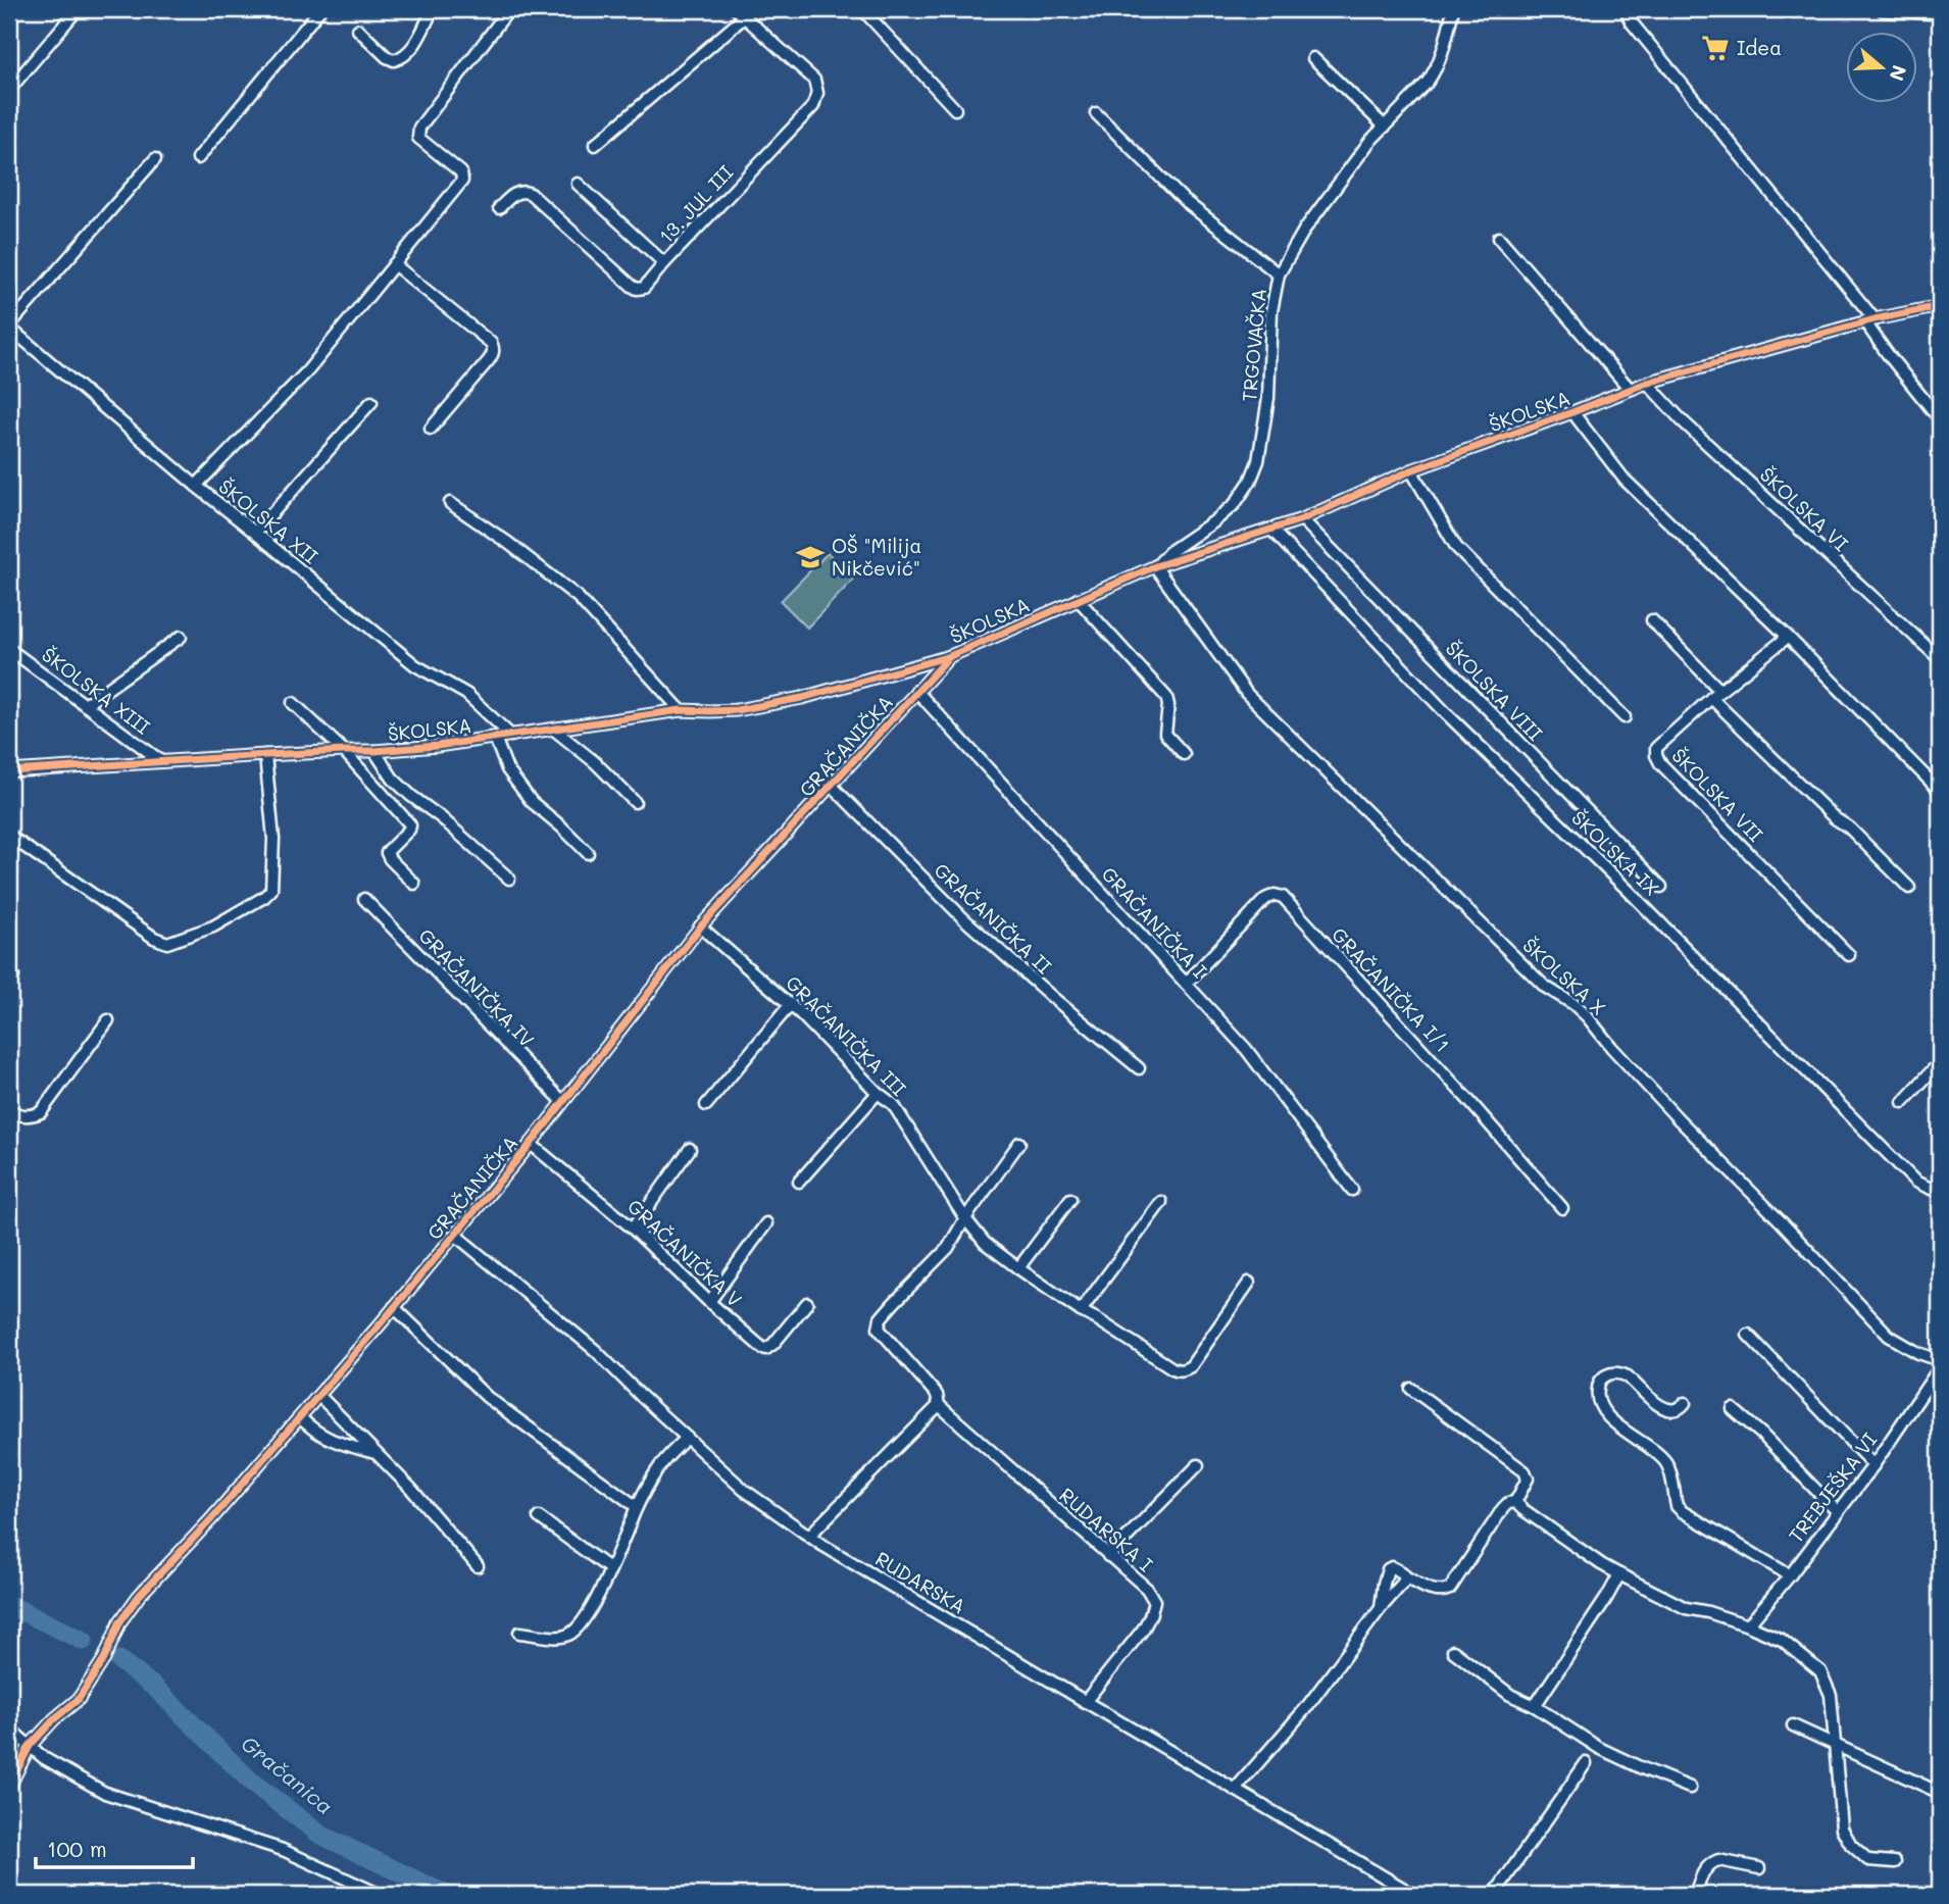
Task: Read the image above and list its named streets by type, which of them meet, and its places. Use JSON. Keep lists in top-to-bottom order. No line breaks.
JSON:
{"streets":{"street":["13. JUL III","TRGOVAČKA","ŠKOLSKA","ŠKOLSKA VI","ŠKOLSKA XII","ŠKOLSKA XIII","ŠKOLSKA VIII","GRAČANIČKA","ŠKOLSKA VII","ŠKOLSKA IX","GRAČANIČKA II","GRAČANIČKA I","ŠKOLSKA X","GRAČANIČKA IV","GRAČANIČKA I/1","GRAČANIČKA III","GRAČANIČKA V","TREBJEŠKA VI","RUDARSKA I","RUDARSKA"]},"crossings":[["TRGOVAČKA","ŠKOLSKA"],["TRGOVAČKA","ŠKOLSKA X"],["ŠKOLSKA","ŠKOLSKA VI"],["ŠKOLSKA","ŠKOLSKA XII"],["ŠKOLSKA","ŠKOLSKA XIII"],["ŠKOLSKA","ŠKOLSKA VIII"],["ŠKOLSKA","GRAČANIČKA"],["ŠKOLSKA","ŠKOLSKA IX"],["ŠKOLSKA","ŠKOLSKA X"],["GRAČANIČKA","GRAČANIČKA II"],["GRAČANIČKA","GRAČANIČKA I"],["GRAČANIČKA","GRAČANIČKA IV"],["GRAČANIČKA","GRAČANIČKA III"],["GRAČANIČKA","GRAČANIČKA V"],["GRAČANIČKA","RUDARSKA"],["GRAČANIČKA I","GRAČANIČKA I/1"],["GRAČANIČKA III","RUDARSKA I"],["RUDARSKA I","RUDARSKA"]],"water":["Gračanica"],"places":{"supermarket":["Idea"],"school or university":["OŠ \"Milija Nikčević\""]},"scale_bar":"100 m","north":"right"}
